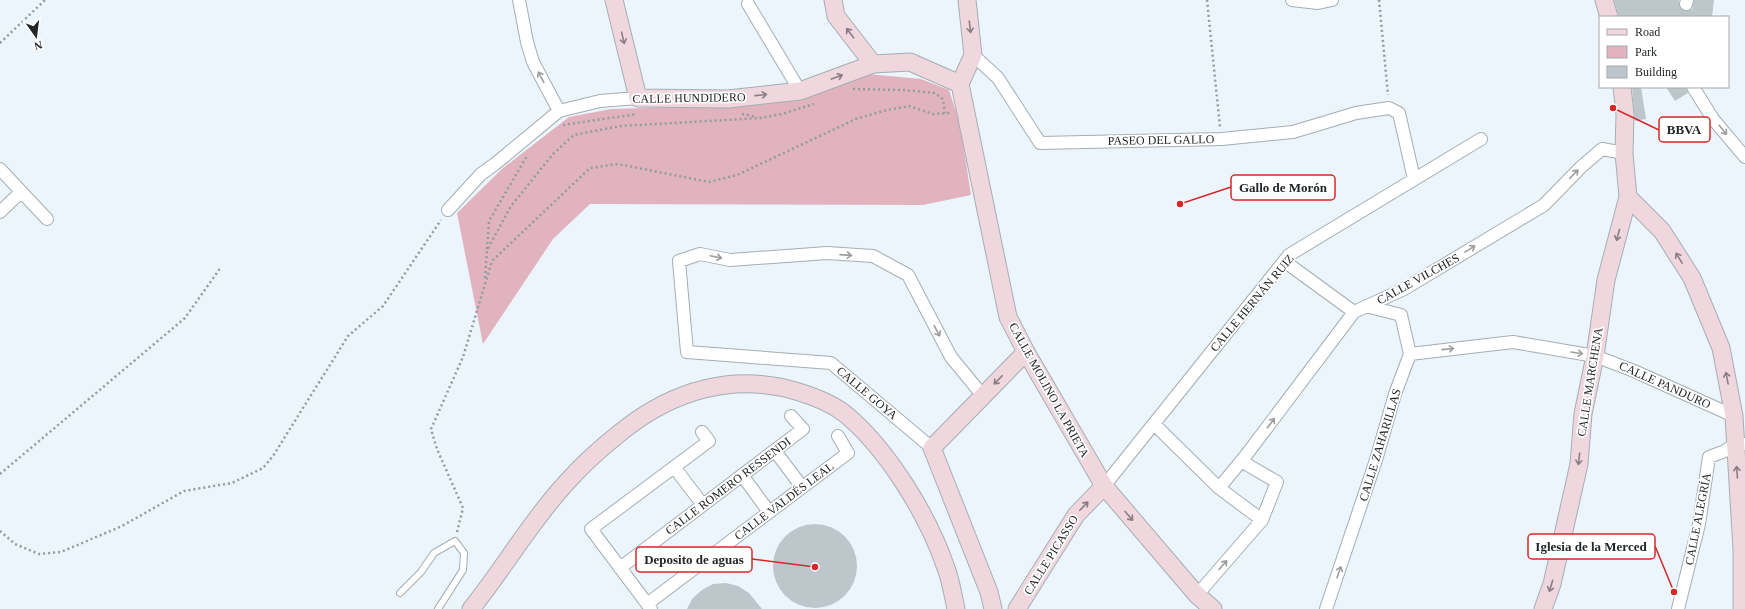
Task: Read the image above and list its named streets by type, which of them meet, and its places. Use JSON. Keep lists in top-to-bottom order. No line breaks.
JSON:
{"streets":{"street":["CALLE HUNDIDERO","PASEO DEL GALLO","CALLE VILCHES","CALLE HERNÁN RUIZ","CALLE MARCHENA","CALLE PANDURO","CALLE MOLINO LA PRIETA","CALLE GOYA","CALLE ZAHARILLAS","CALLE ROMERO RESSENDI","CALLE VALDÉS LEAL","CALLE ALEGRÍA","CALLE PICASSO"]},"crossings":[["CALLE HUNDIDERO","CALLE MOLINO LA PRIETA"],["CALLE VILCHES","CALLE MARCHENA"],["CALLE HERNÁN RUIZ","CALLE MOLINO LA PRIETA"],["CALLE HERNÁN RUIZ","CALLE PICASSO"],["CALLE MARCHENA","CALLE PANDURO"],["CALLE PANDURO","CALLE ZAHARILLAS"],["CALLE MOLINO LA PRIETA","CALLE PICASSO"]],"one_way":["CALLE HUNDIDERO","CALLE VILCHES","CALLE MARCHENA","CALLE PANDURO","CALLE ZAHARILLAS"],"places":["BBVA","Gallo de Morón","Deposito de aguas","Iglesia de la Merced"],"legend":["Road","Park","Building"],"north":"bottom"}
